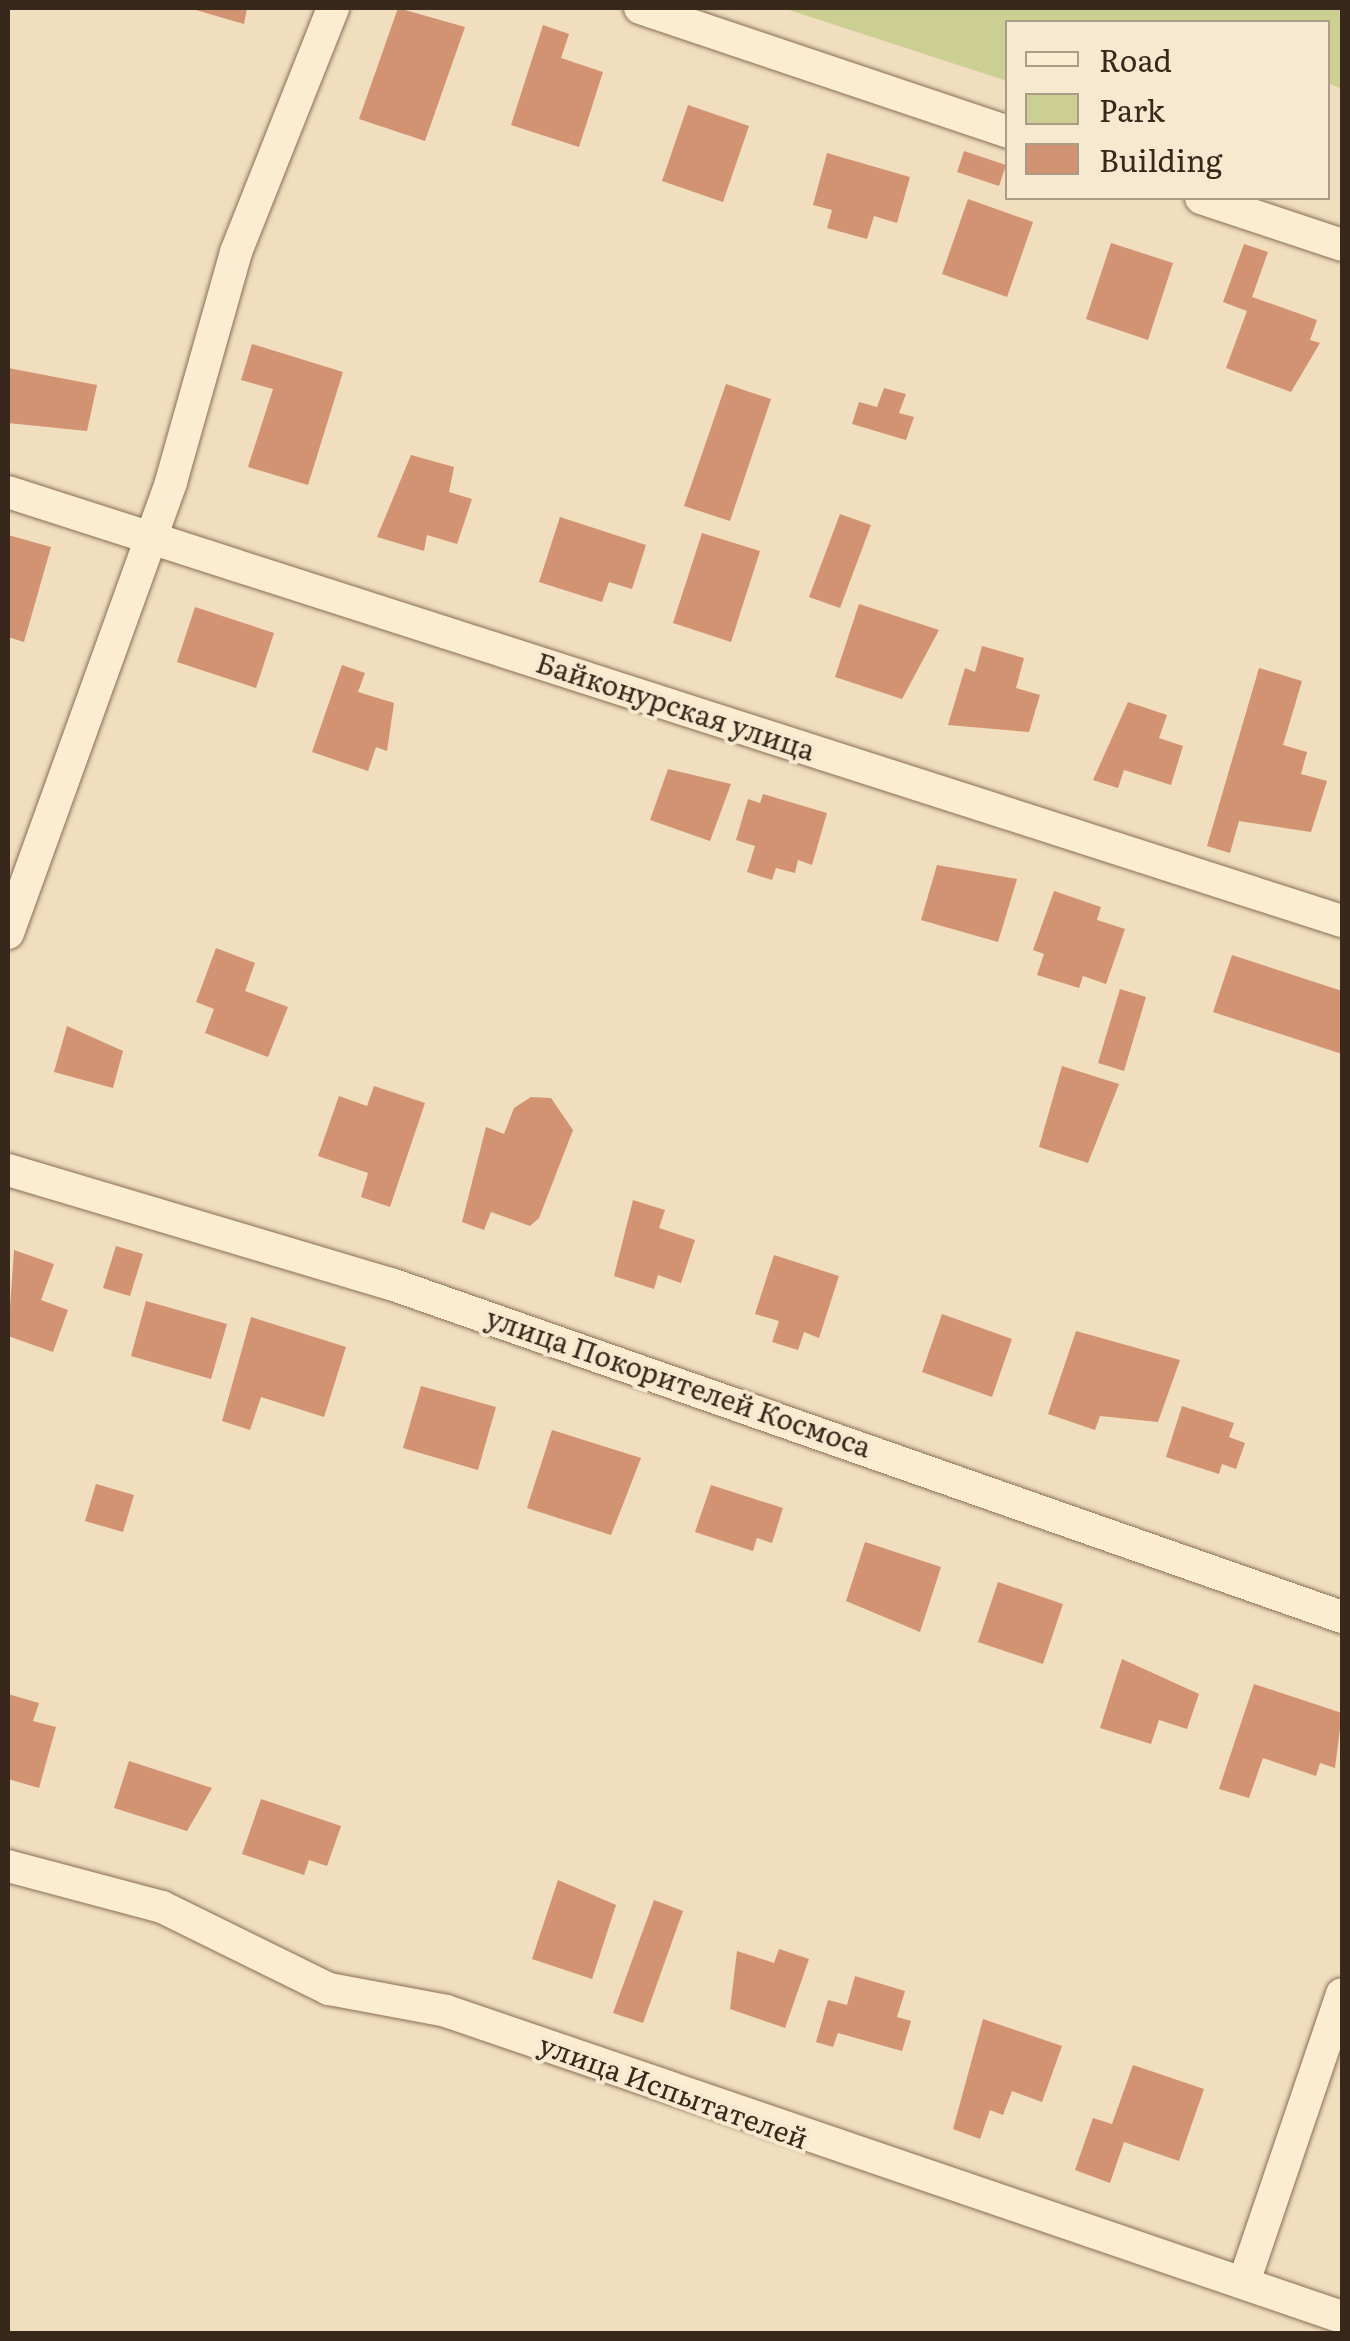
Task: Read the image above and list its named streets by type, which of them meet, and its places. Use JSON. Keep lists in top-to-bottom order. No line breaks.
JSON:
{"streets":{"street":["Байконурская улица","улица Покорителей Космоса","улица Испытателей"]},"legend":["Road","Park","Building"]}
